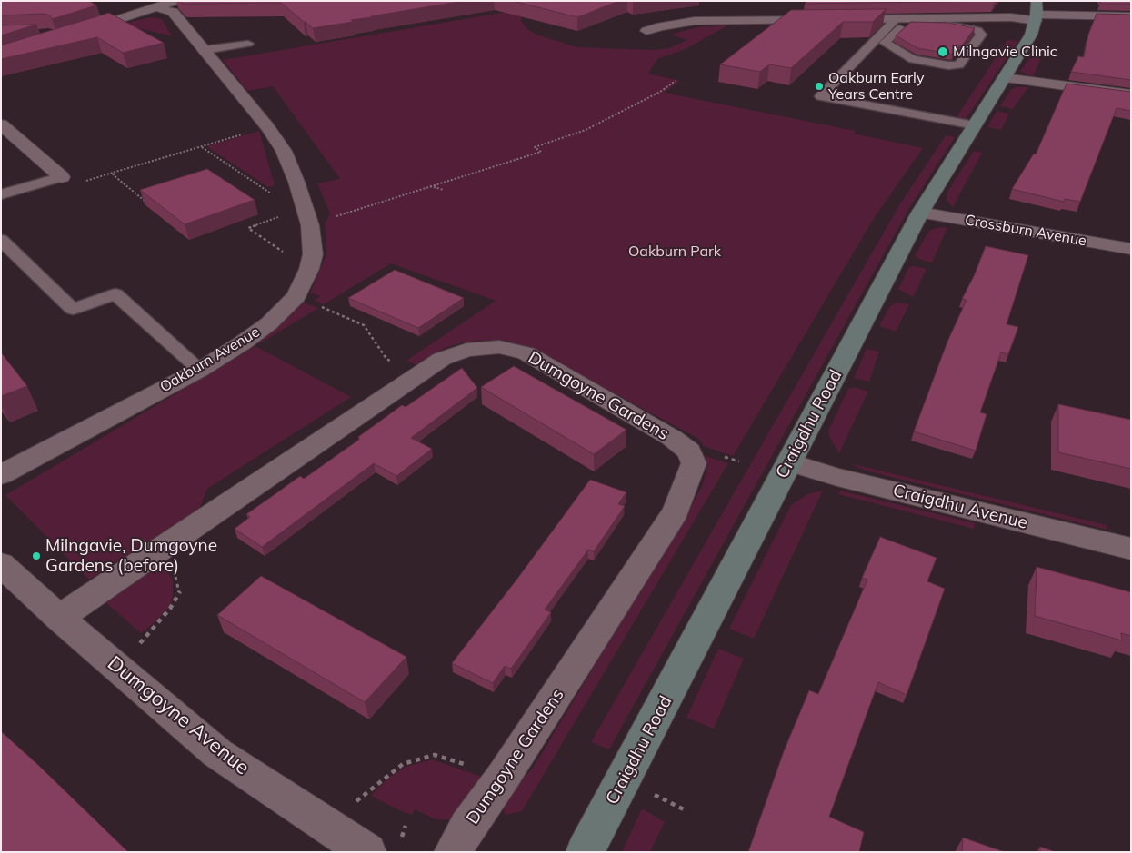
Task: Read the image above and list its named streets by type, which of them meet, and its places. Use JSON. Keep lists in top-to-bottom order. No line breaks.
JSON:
{"streets":{"main road":["Craigdhu Road"],"street":["Crossburn Avenue","Oakburn Avenue","Dumgoyne Gardens","Craigdhu Avenue","Dumgoyne Avenue"]},"crossings":[["Crossburn Avenue","Craigdhu Road"],["Dumgoyne Gardens","Dumgoyne Avenue"],["Craigdhu Road","Craigdhu Avenue"]],"parks":["Oakburn Park"],"places":["Milngavie Clinic","Oakburn Early Years Centre","Milngavie, Dumgoyne Gardens (before)"]}
